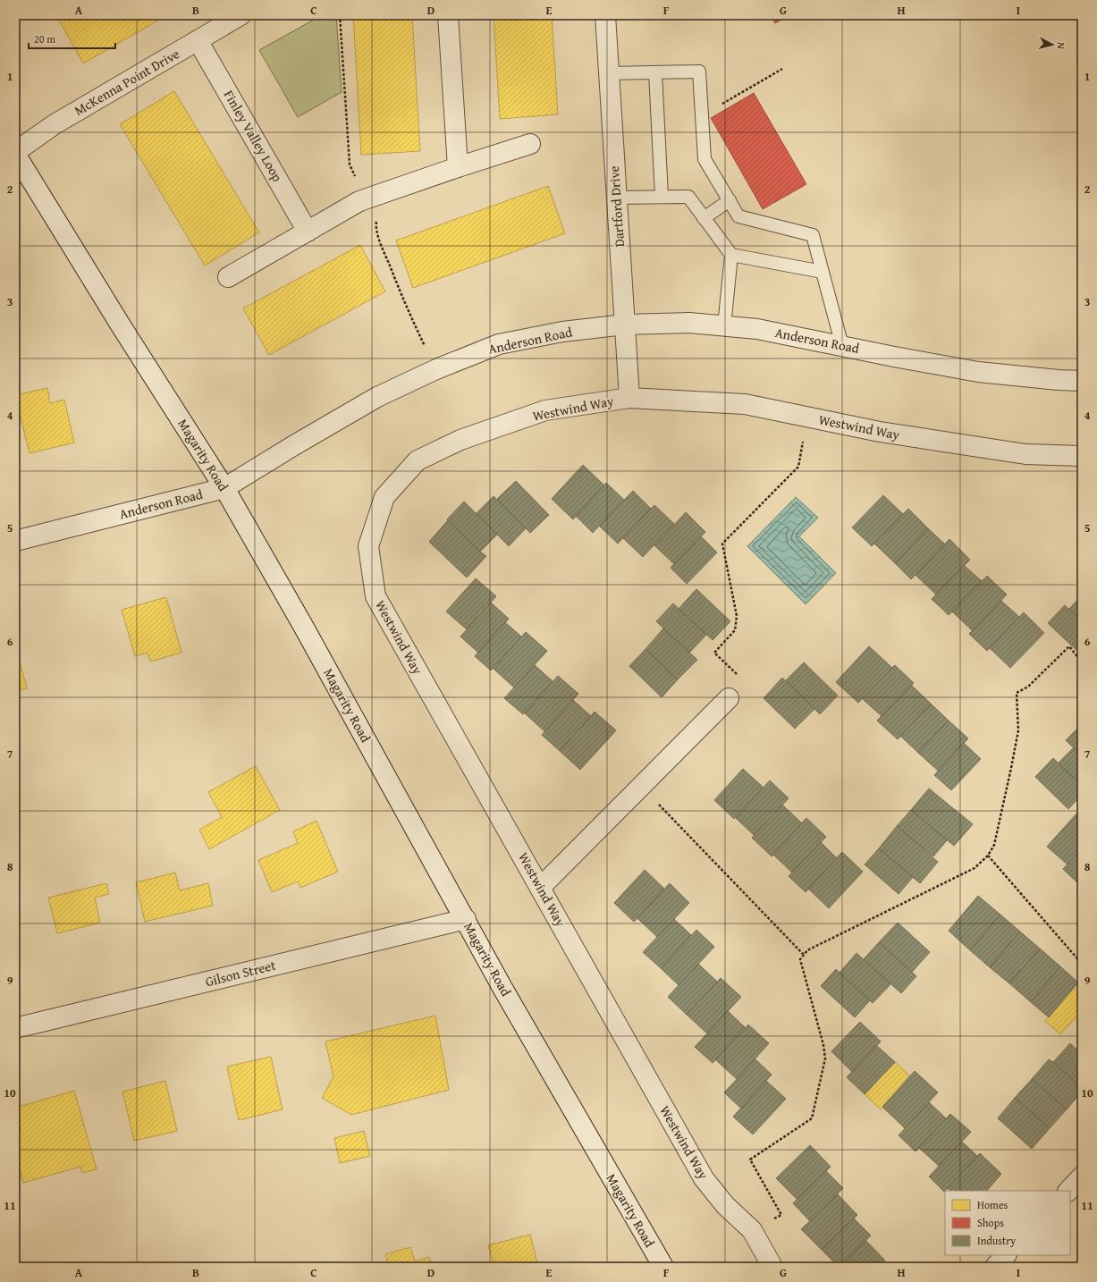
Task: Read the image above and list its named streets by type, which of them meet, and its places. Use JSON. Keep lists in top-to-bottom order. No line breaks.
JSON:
{"streets":{"street":["McKenna Point Drive","Finley Valley Loop","Dartford Drive","Anderson Road","Westwind Way","Magarity Road","Gilson Street"]},"crossings":[["McKenna Point Drive","Finley Valley Loop"],["McKenna Point Drive","Magarity Road"],["Dartford Drive","Anderson Road"],["Dartford Drive","Westwind Way"],["Anderson Road","Magarity Road"],["Magarity Road","Gilson Street"]],"legend":["Homes","Shops","Industry"],"scale_bar":"20 m","north":"right","grid":{"columns":["A","B","C","D","E","F","G","H","I"],"rows":["1","2","3","4","5","6","7","8","9","10","11"]}}
